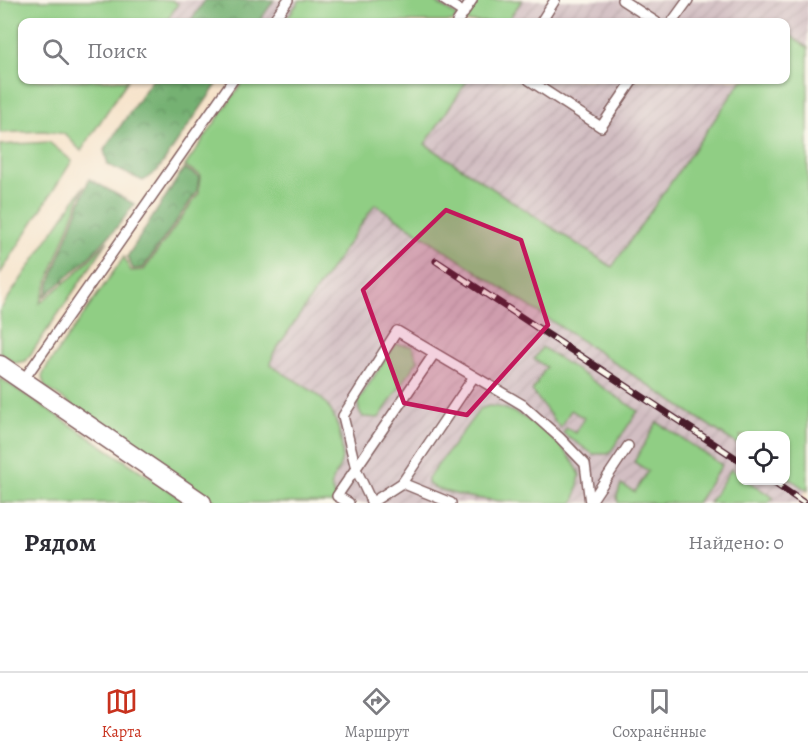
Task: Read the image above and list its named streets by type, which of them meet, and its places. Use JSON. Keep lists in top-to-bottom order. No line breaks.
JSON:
{"page":{"search":"Поиск","heading":["Рядом","Найдено: 0"],"nav":["Карта","Маршрут","Сохранённые"]}}
